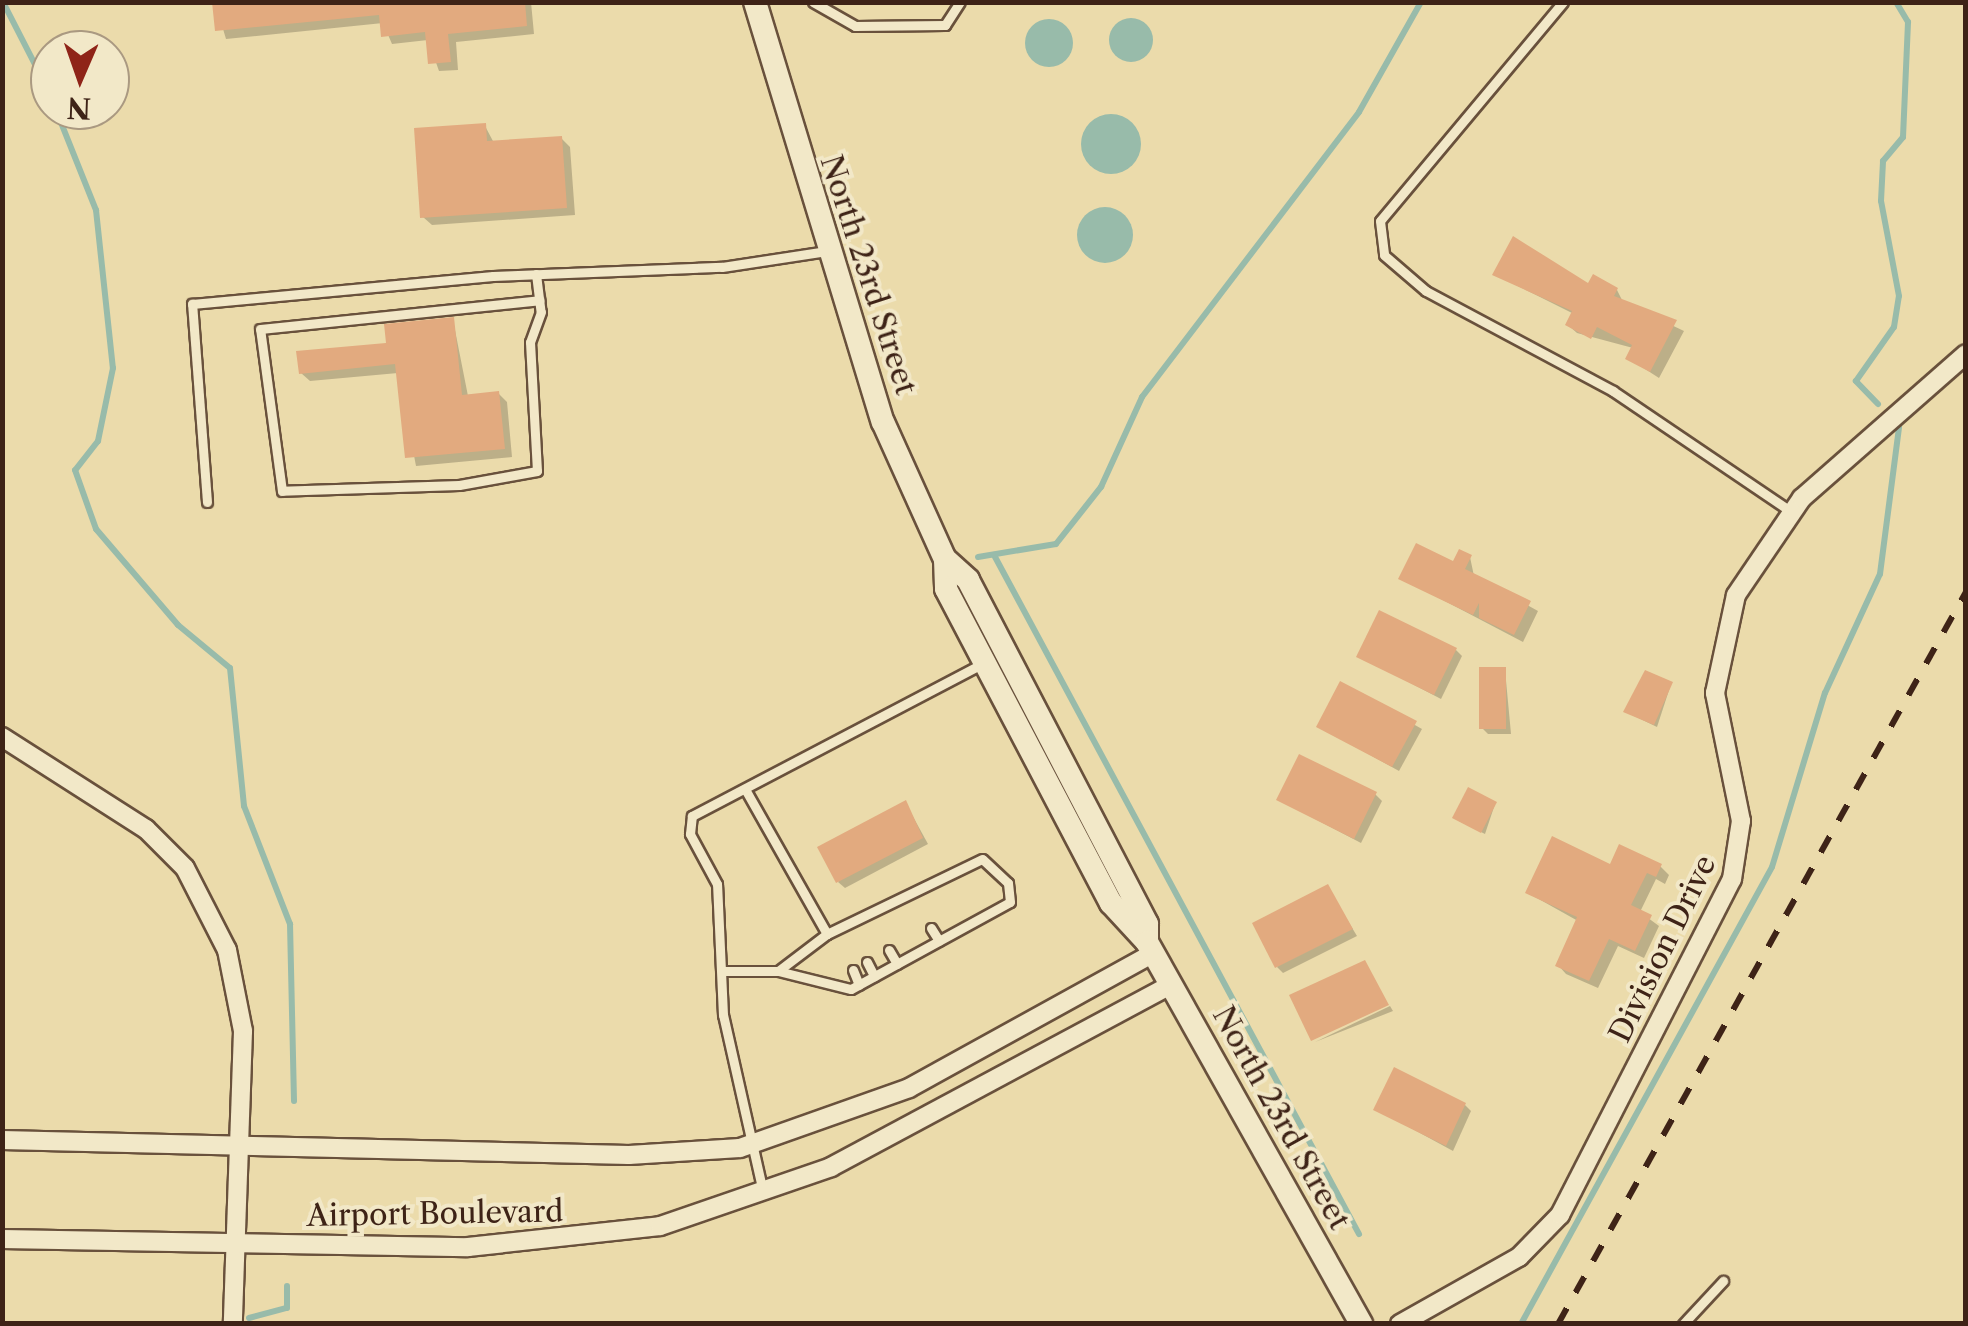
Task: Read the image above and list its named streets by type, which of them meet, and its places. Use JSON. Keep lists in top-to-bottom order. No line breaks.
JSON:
{"streets":{"main road":["North 23rd Street"],"street":["Division Drive","Airport Boulevard"]},"crossings":[["North 23rd Street","Airport Boulevard"]],"north":"bottom"}
